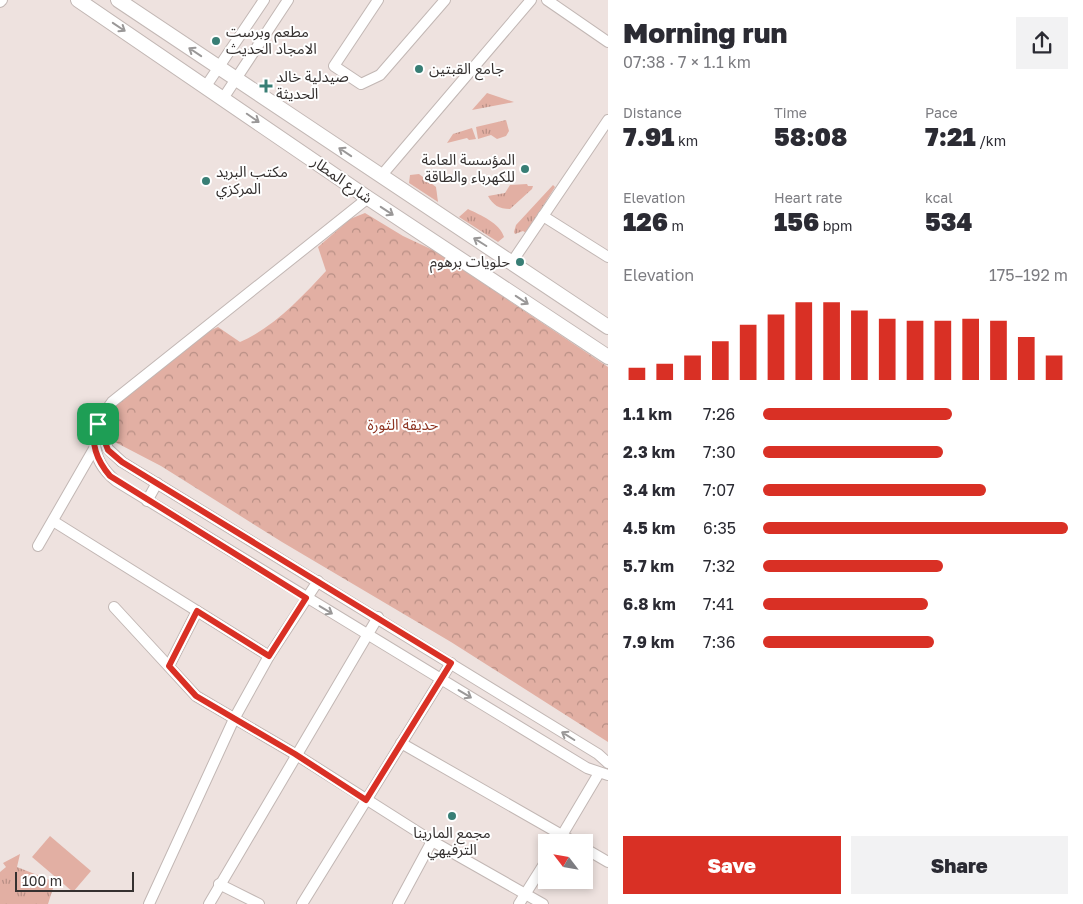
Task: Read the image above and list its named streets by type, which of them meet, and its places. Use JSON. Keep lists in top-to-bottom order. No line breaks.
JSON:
{"streets":{"main road":["شارع المطار"]},"parks":["حديقة الثورة"],"places":{"other":["مطعم وبرست الامجاد الحديث","جامع القبتين","المؤسسة العامة للكهرباء والطاقة","مكتب البريد المركزي","حلويات برهوم","مجمع المارينا الترفيهي"],"health":["صيدلية خالد الحديثة"]},"scale_bar":"100 m","north":"top left","page":{"heading":["Morning run","07:38 · 7 × 1.1 km"],"stats":[["Distance","7.91 km"],["Time","58:08"],["Pace","7:21 /km"],["Elevation","126 m"],["Heart rate","156 bpm"],["kcal","534"]],"chart":["Elevation","175–192 m"],"list":[{"name":"1.1 km","note":"7:26"},{"name":"2.3 km","note":"7:30"},{"name":"3.4 km","note":"7:07"},{"name":"4.5 km","note":"6:35"},{"name":"5.7 km","note":"7:32"},{"name":"6.8 km","note":"7:41"},{"name":"7.9 km","note":"7:36"}],"buttons":["Save","Share"],"scale":"100 m"}}
